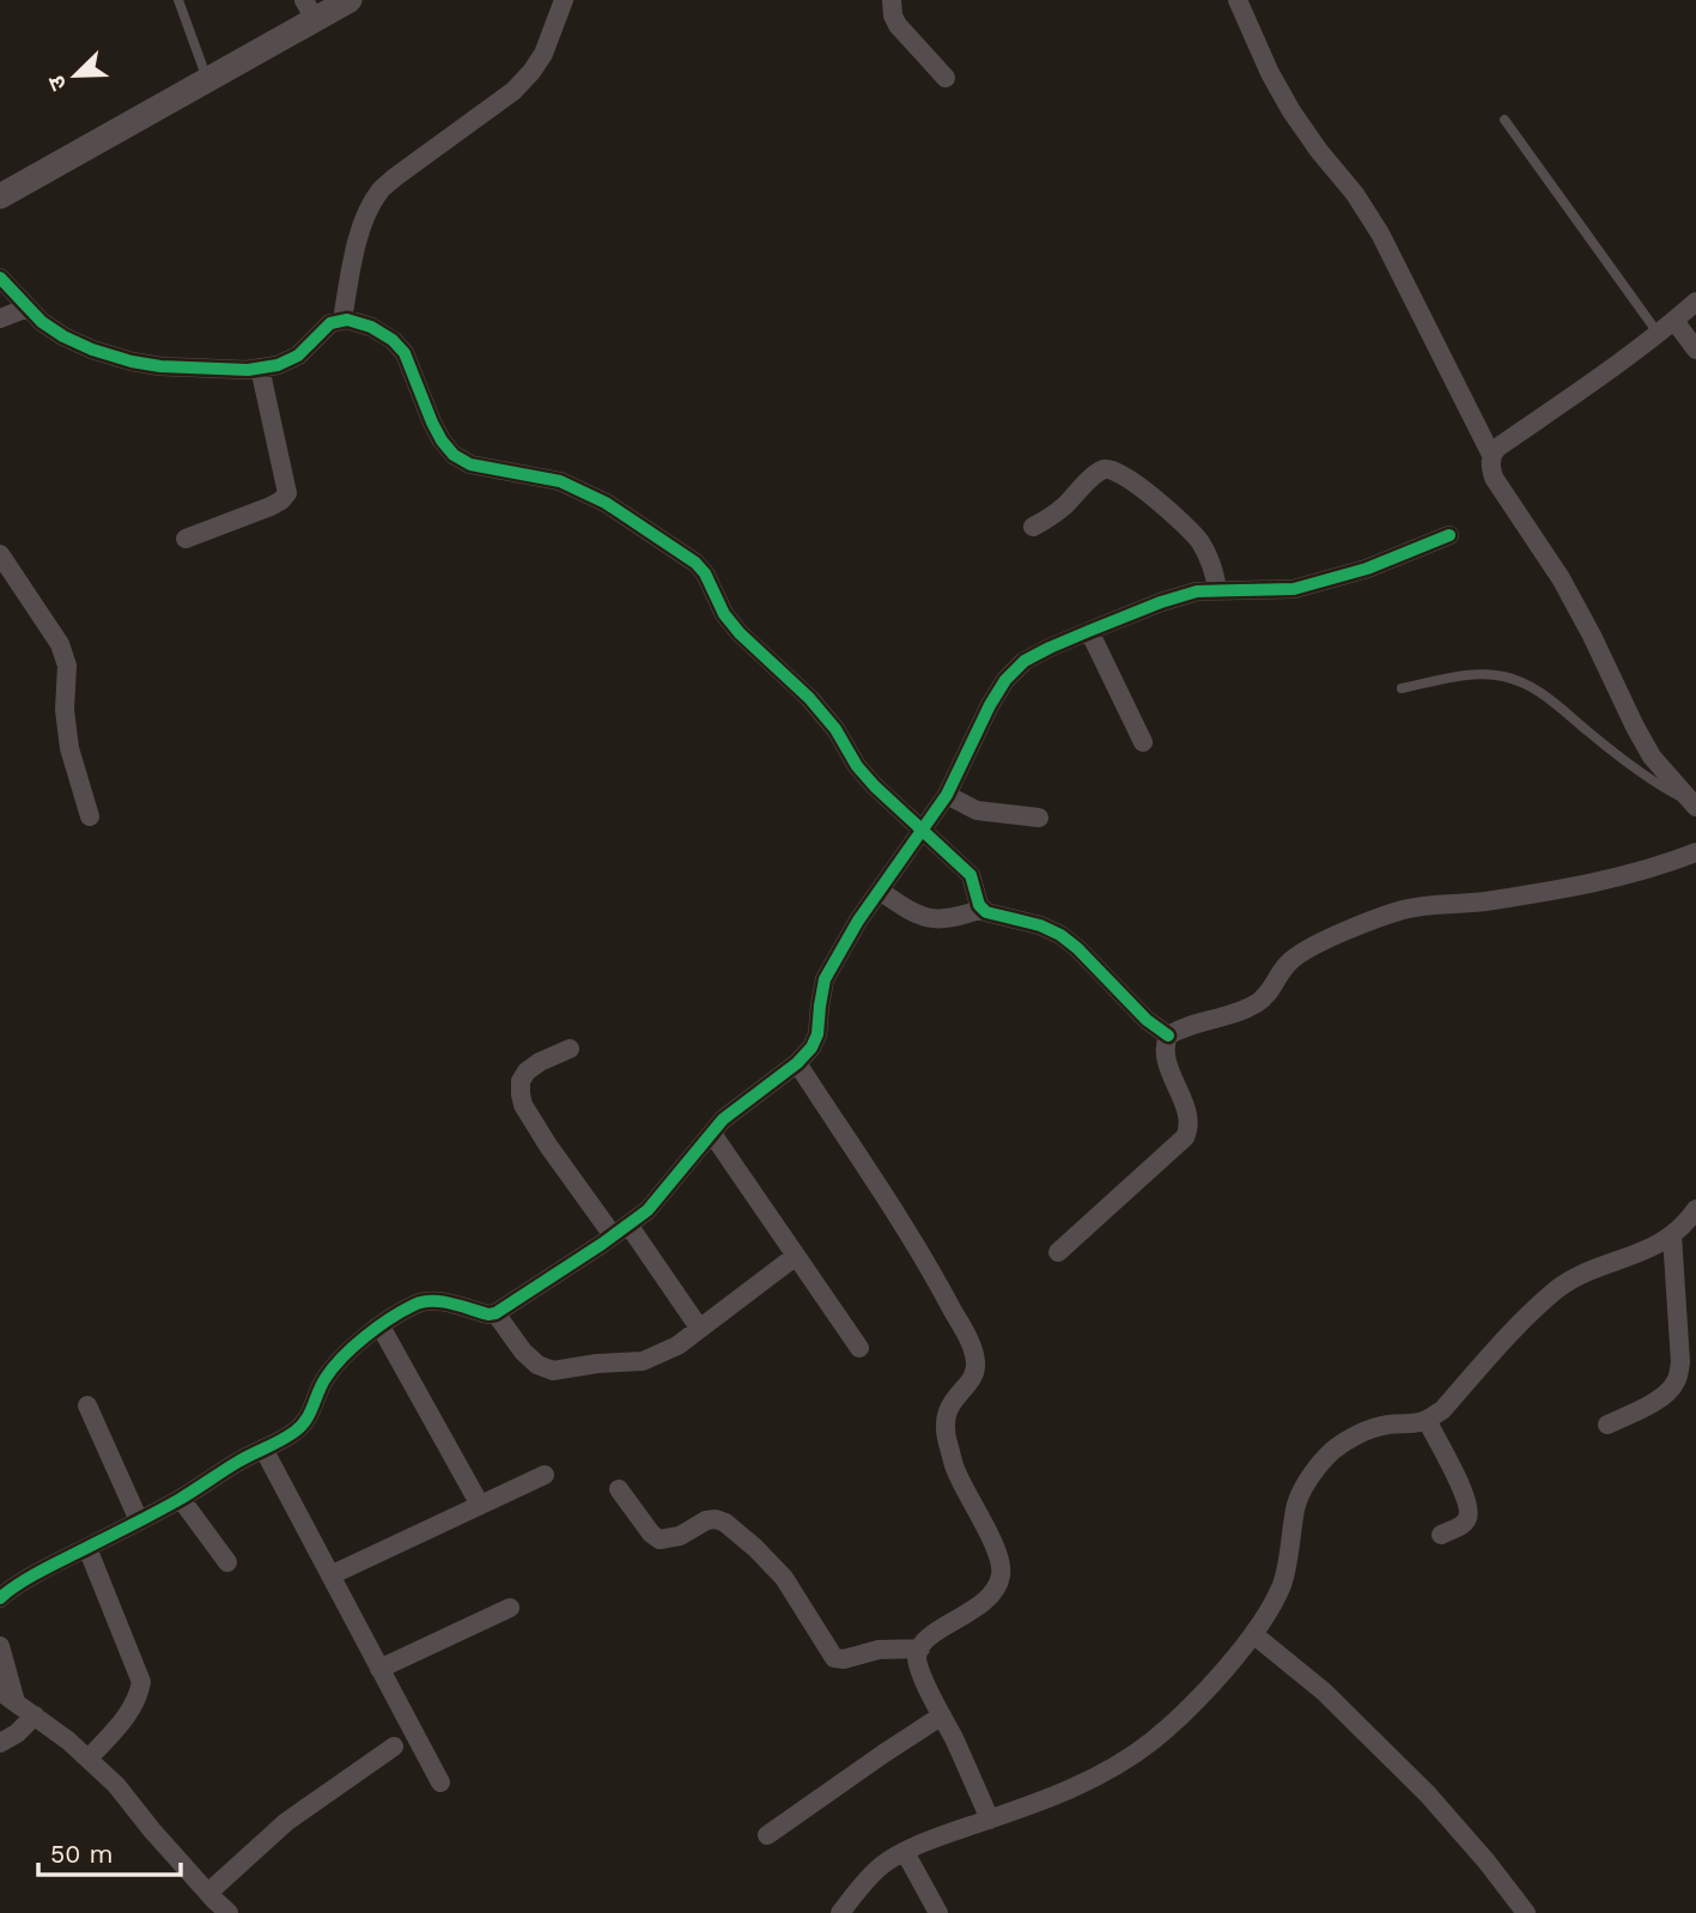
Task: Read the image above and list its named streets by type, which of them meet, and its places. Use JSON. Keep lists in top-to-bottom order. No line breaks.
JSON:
{"scale_bar":"50 m","north":"bottom left"}
